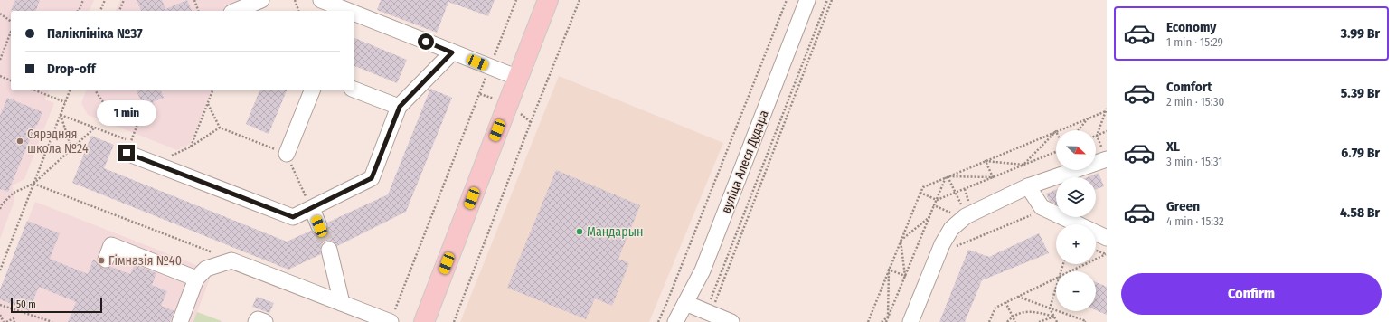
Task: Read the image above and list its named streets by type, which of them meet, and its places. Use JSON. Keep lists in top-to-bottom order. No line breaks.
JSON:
{"streets":{"street":["вуліца Алеся Дудара"]},"places":["Сярэдняя школа №24","Мандарын","Гімназія №40"],"scale_bar":"50 m","north":"right","page":{"list":[{"name":"Economy","note":"1 min · 15:29","value":"3.99 Br"},{"name":"Comfort","note":"2 min · 15:30","value":"5.39 Br"},{"name":"XL","note":"3 min · 15:31","value":"6.79 Br"},{"name":"Green","note":"4 min · 15:32","value":"4.58 Br"}],"banner":["Паліклініка №37","Drop-off"],"bubble":"1 min","map_buttons":["+","−"],"buttons":"Confirm","scale":"50 m"}}
